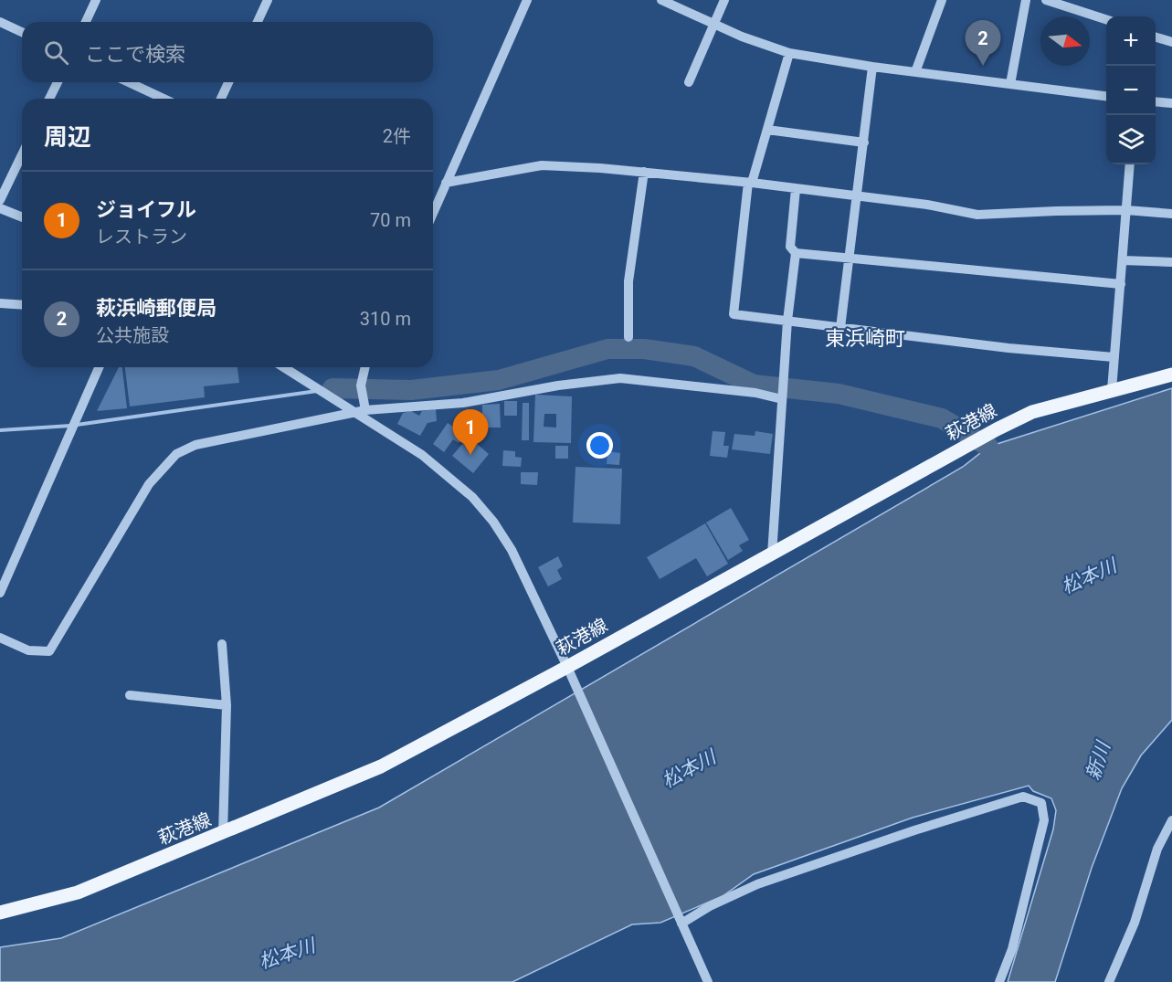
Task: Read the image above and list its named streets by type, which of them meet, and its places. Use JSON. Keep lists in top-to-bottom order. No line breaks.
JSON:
{"streets":{"main road":["萩港線"]},"districts":["東浜崎町"],"water":["松本川","新川"],"north":"right","page":{"map_buttons":["+","−"],"pins":["2","1"],"search":"ここで検索","heading":["周辺","2件"],"list":[{"mark":"1","name":"ジョイフル","note":"レストラン","value":"70 m"},{"mark":"2","name":"萩浜崎郵便局","note":"公共施設","value":"310 m"}]}}
